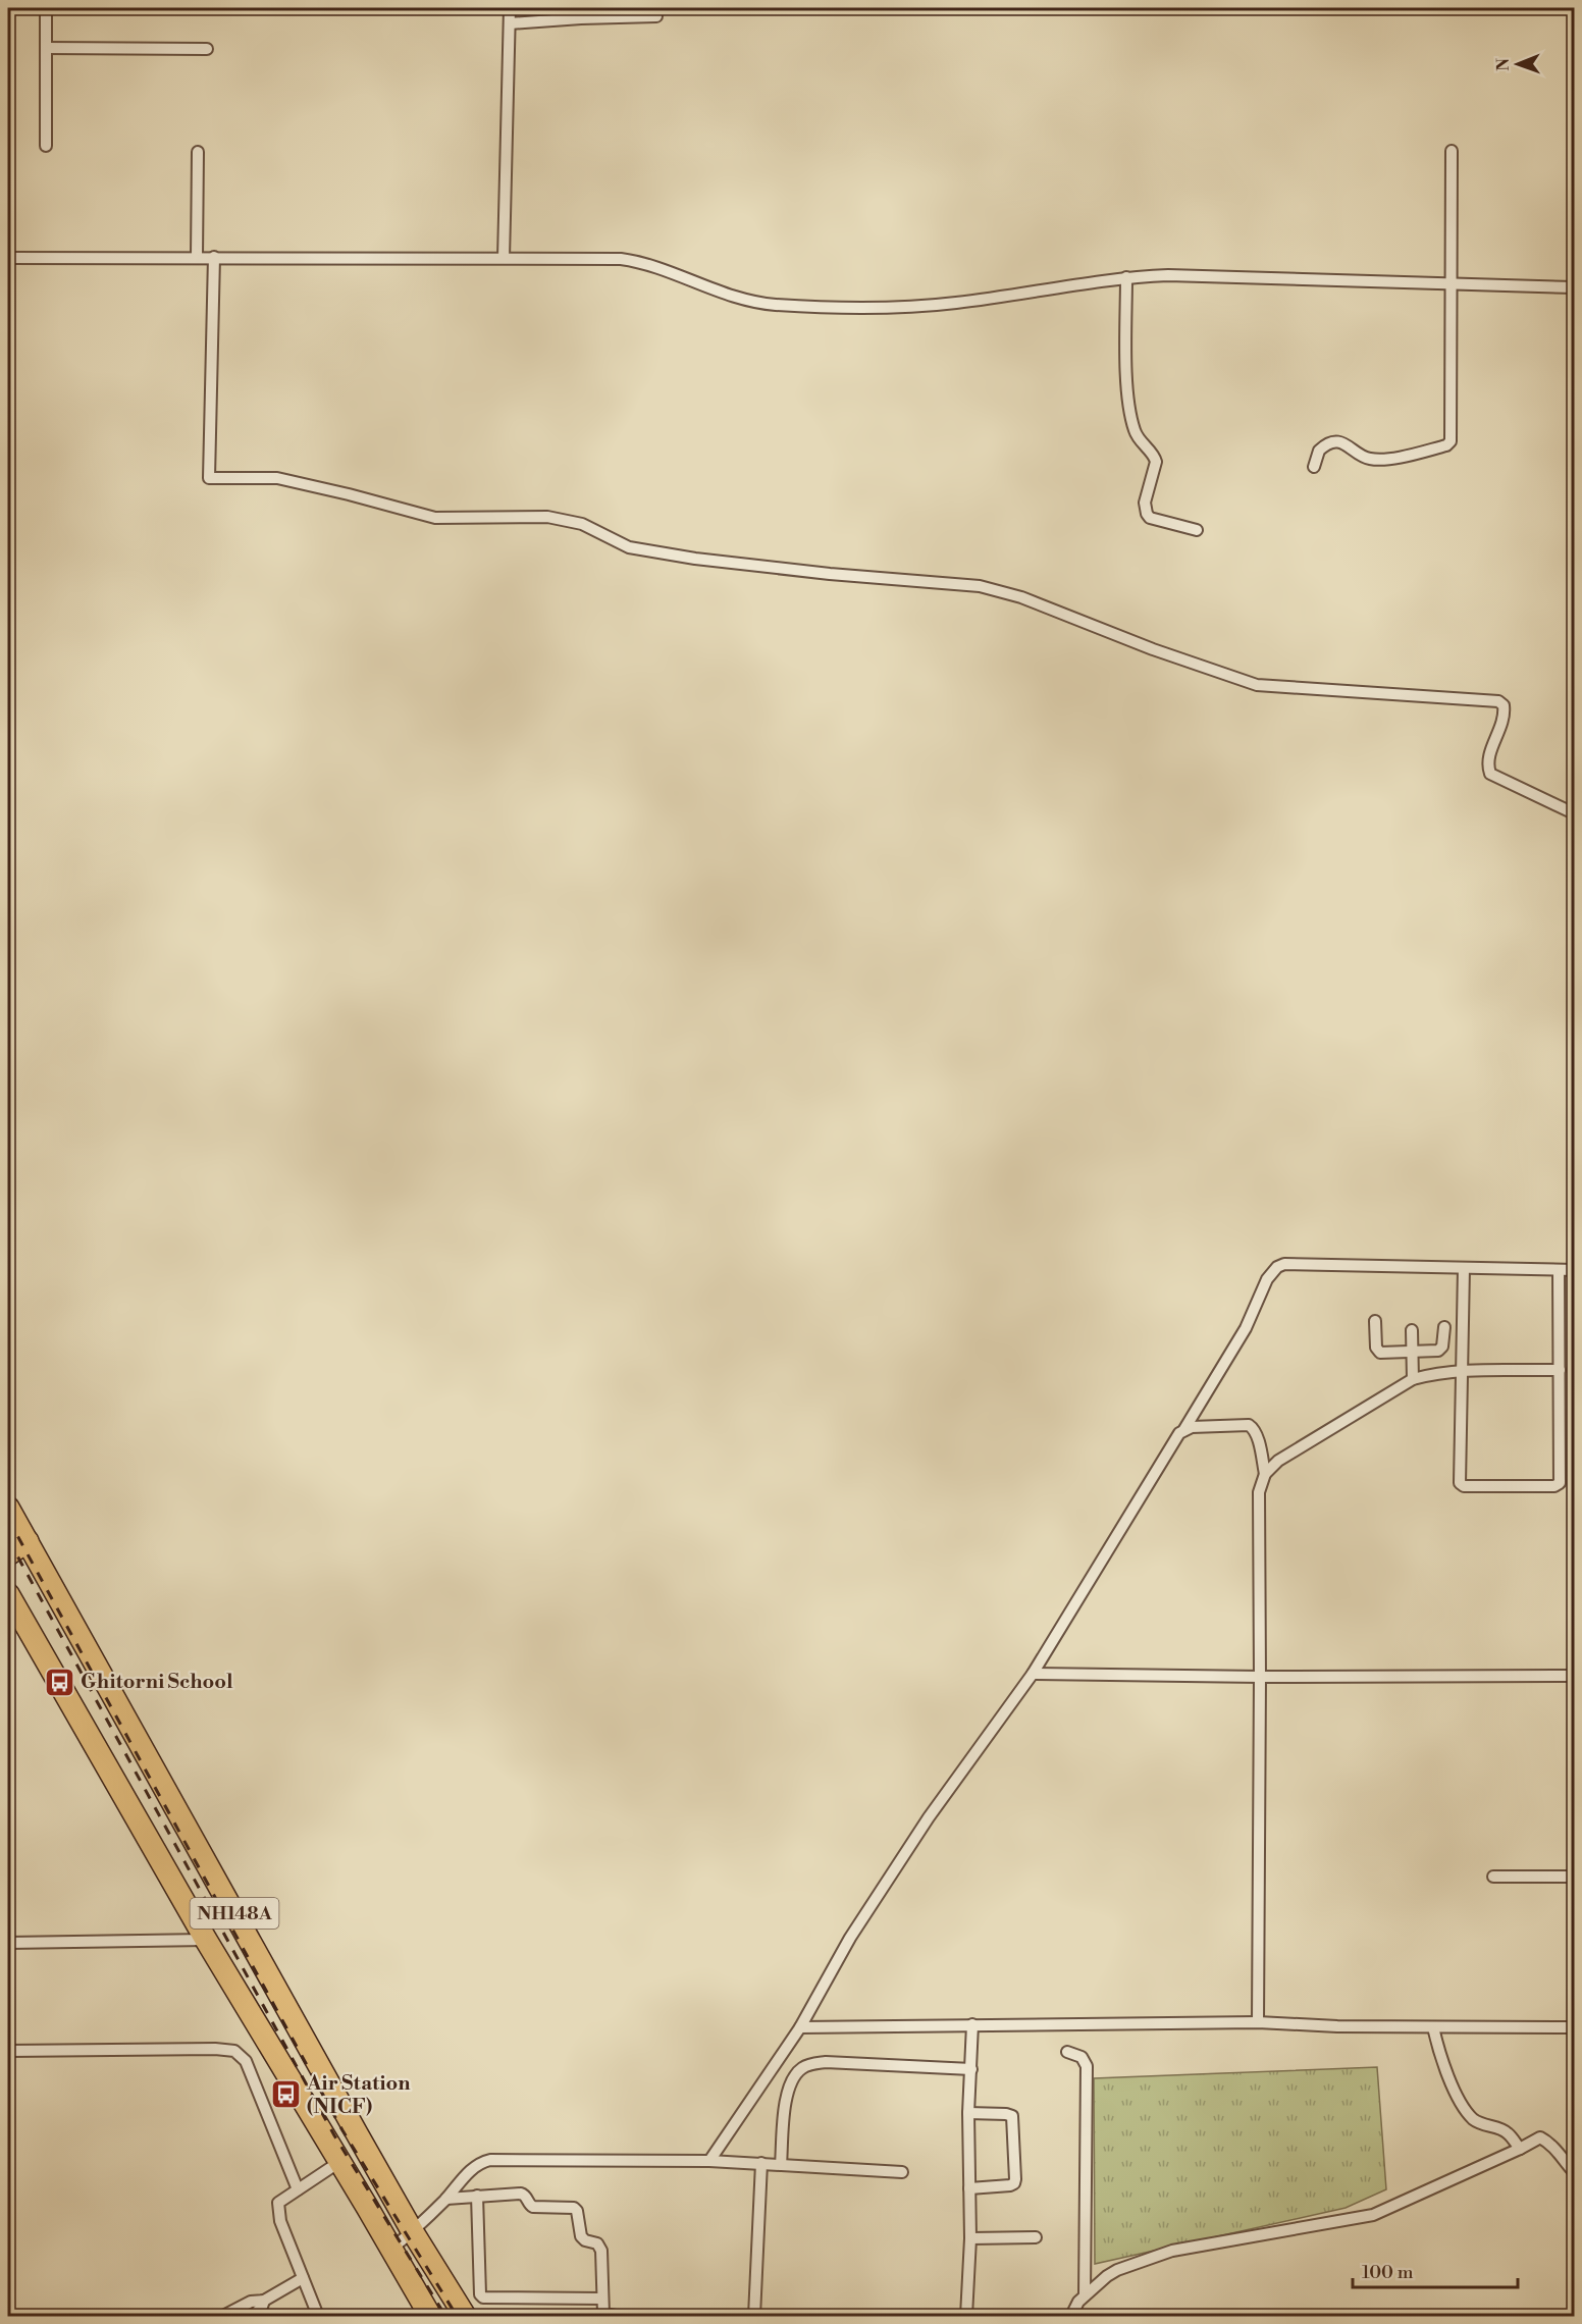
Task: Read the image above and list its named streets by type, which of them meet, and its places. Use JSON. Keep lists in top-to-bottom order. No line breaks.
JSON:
{"streets":{"highway":["NH148A"]},"places":{"bus stop":["Ghitorni School","Air Station (NICF)"]},"scale_bar":"100 m","north":"left"}
